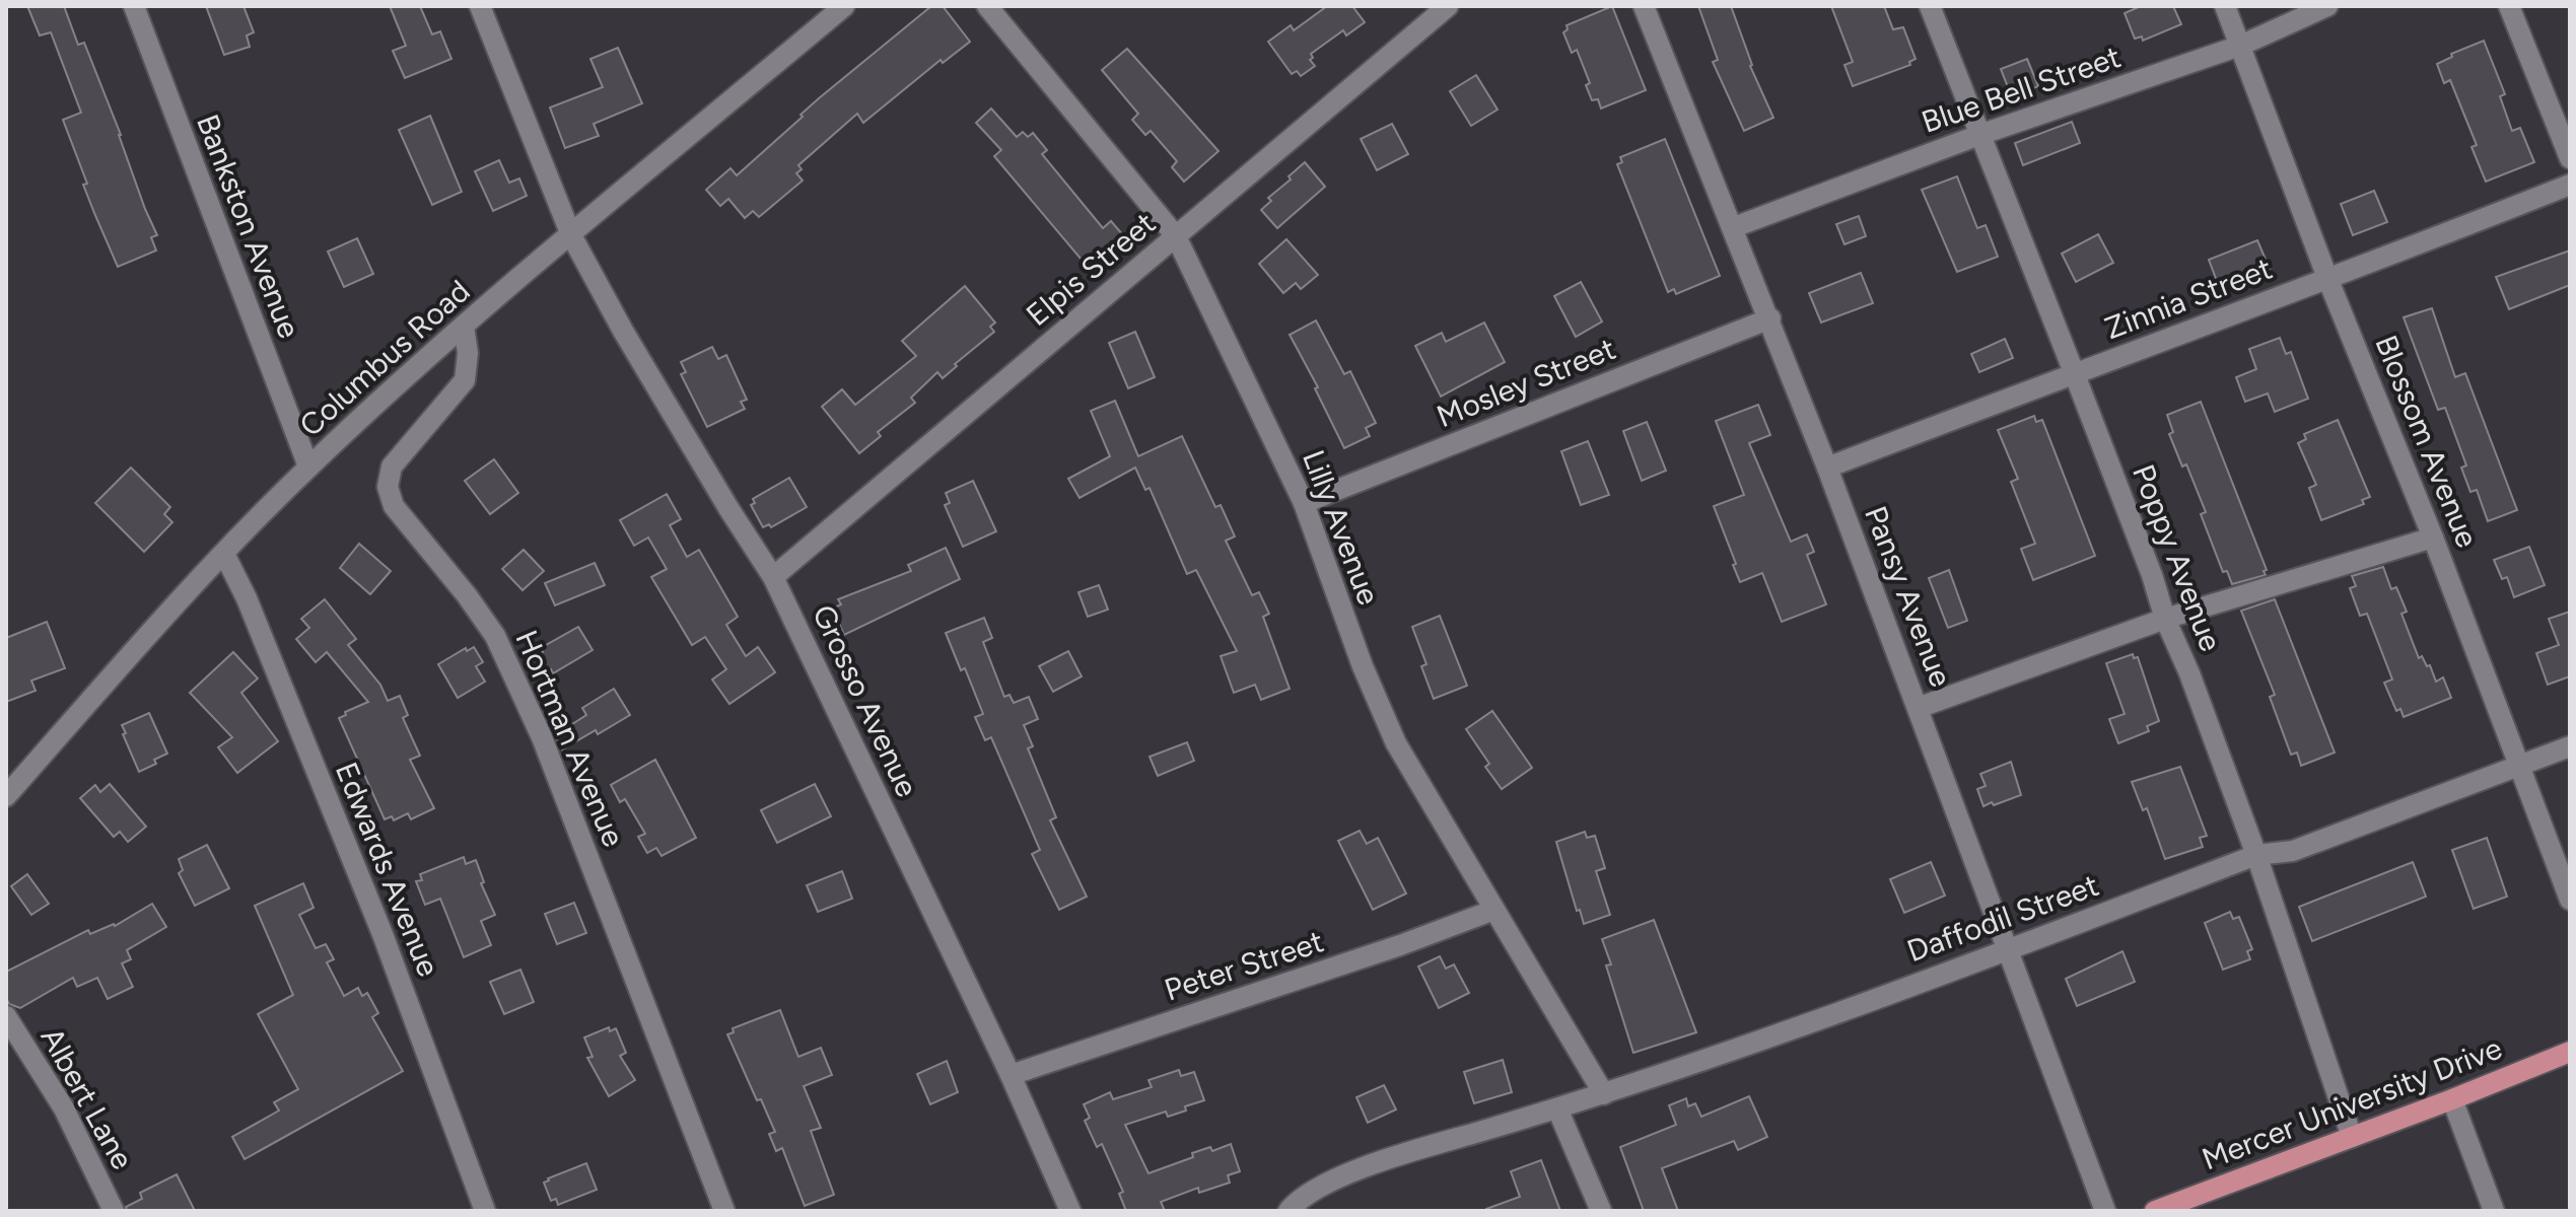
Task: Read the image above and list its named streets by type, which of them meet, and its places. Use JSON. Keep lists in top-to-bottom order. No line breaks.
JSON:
{"streets":{"main road":["Mercer University Drive"],"street":["Blue Bell Street","Bankston Avenue","Elpis Street","Zinnia Street","Columbus Road","Mosley Street","Blossom Avenue","Lilly Avenue","Poppy Avenue","Pansy Avenue","Grosso Avenue","Hortman Avenue","Edwards Avenue","Daffodil Street","Peter Street","Albert Lane"]},"crossings":[["Blue Bell Street","Blossom Avenue"],["Blue Bell Street","Poppy Avenue"],["Blue Bell Street","Pansy Avenue"],["Bankston Avenue","Columbus Road"],["Elpis Street","Lilly Avenue"],["Elpis Street","Grosso Avenue"],["Zinnia Street","Blossom Avenue"],["Zinnia Street","Poppy Avenue"],["Zinnia Street","Pansy Avenue"],["Columbus Road","Grosso Avenue"],["Columbus Road","Hortman Avenue"],["Columbus Road","Edwards Avenue"],["Mosley Street","Lilly Avenue"],["Mosley Street","Pansy Avenue"],["Blossom Avenue","Daffodil Street"],["Lilly Avenue","Daffodil Street"],["Lilly Avenue","Peter Street"],["Poppy Avenue","Daffodil Street"],["Poppy Avenue","Mercer University Drive"],["Pansy Avenue","Daffodil Street"],["Grosso Avenue","Peter Street"]]}
